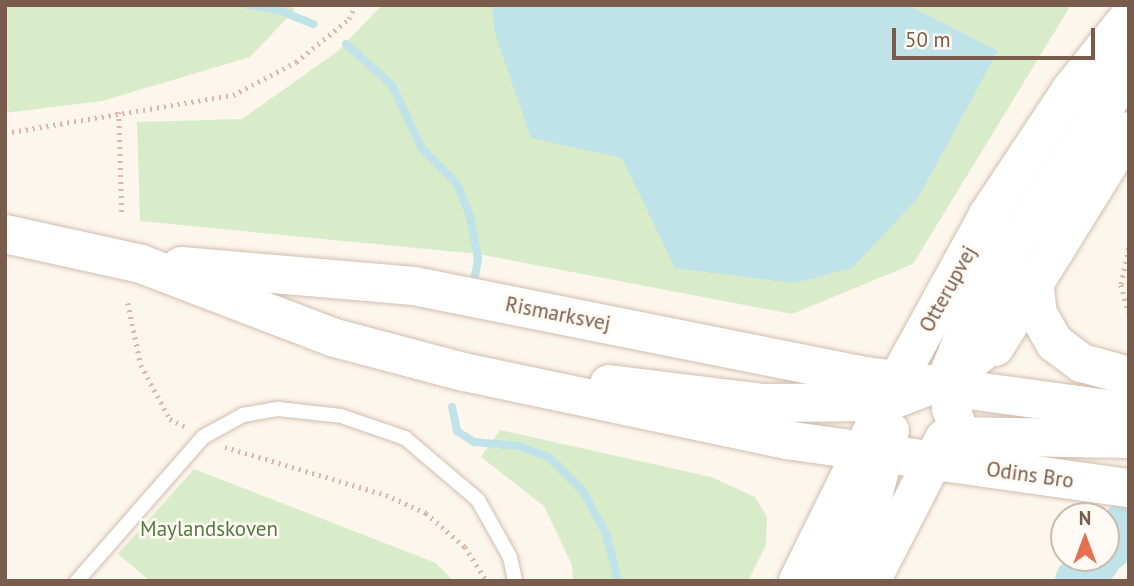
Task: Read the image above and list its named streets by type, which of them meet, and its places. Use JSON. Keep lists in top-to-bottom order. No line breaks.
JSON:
{"streets":{"main road":["Otterupvej","Rismarksvej","Odins Bro"]},"crossings":[["Otterupvej","Rismarksvej"],["Rismarksvej","Odins Bro"]],"parks":["Maylandskoven"],"scale_bar":"50 m","north":"top"}
